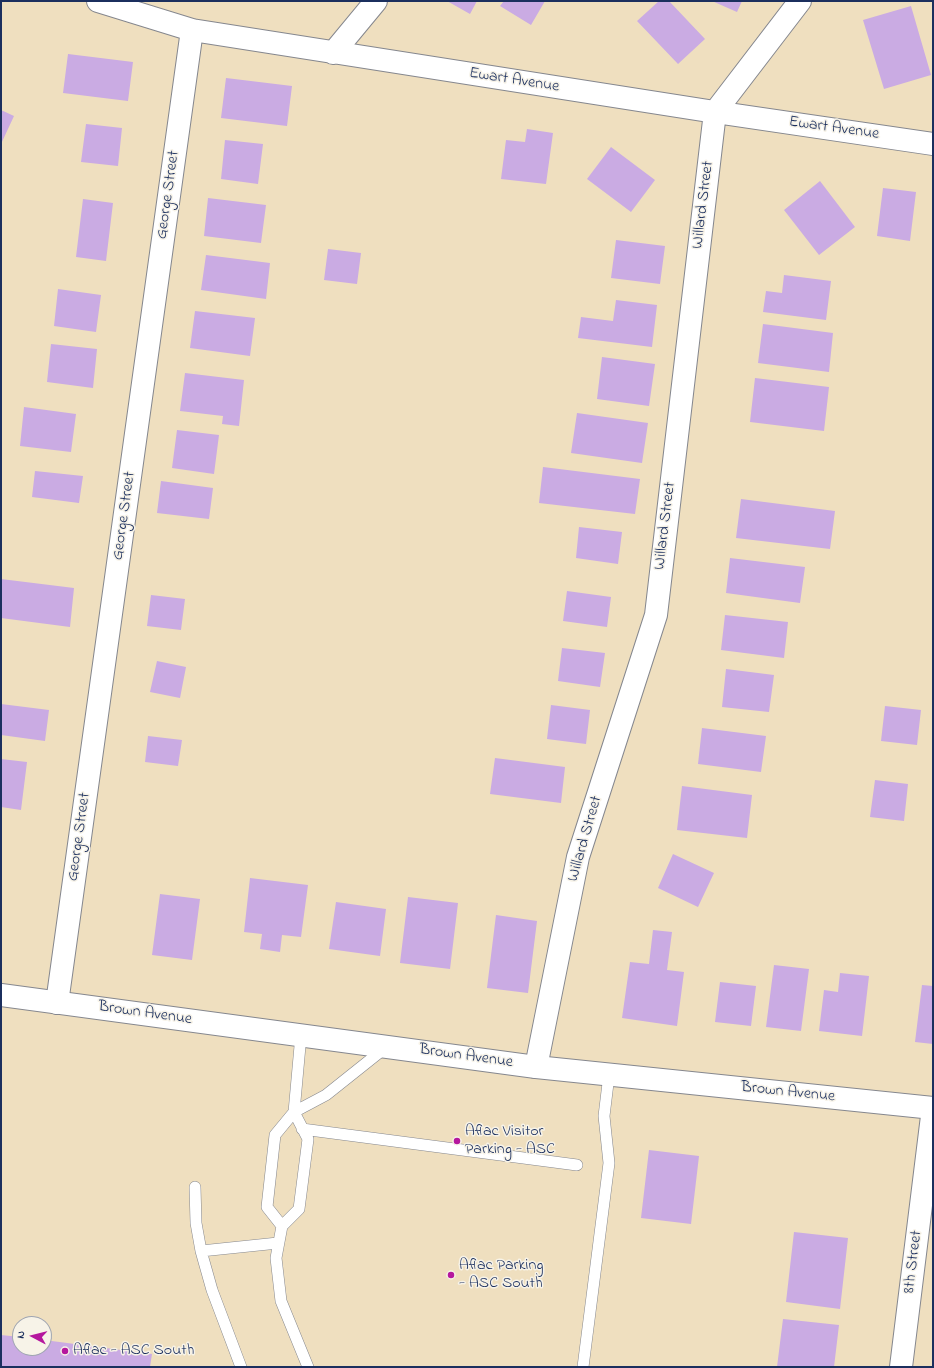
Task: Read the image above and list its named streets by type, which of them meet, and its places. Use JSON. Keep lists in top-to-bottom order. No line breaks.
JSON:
{"streets":{"street":["Ewart Avenue","George Street","Willard Street","Brown Avenue","8th Street"]},"crossings":[["Ewart Avenue","George Street"],["Ewart Avenue","Willard Street"],["George Street","Brown Avenue"],["Willard Street","Brown Avenue"],["Brown Avenue","8th Street"]],"places":["Aflac Visitor Parking - ASC","Aflac Parking - ASC South","Aflac - ASC South"],"north":"left"}
